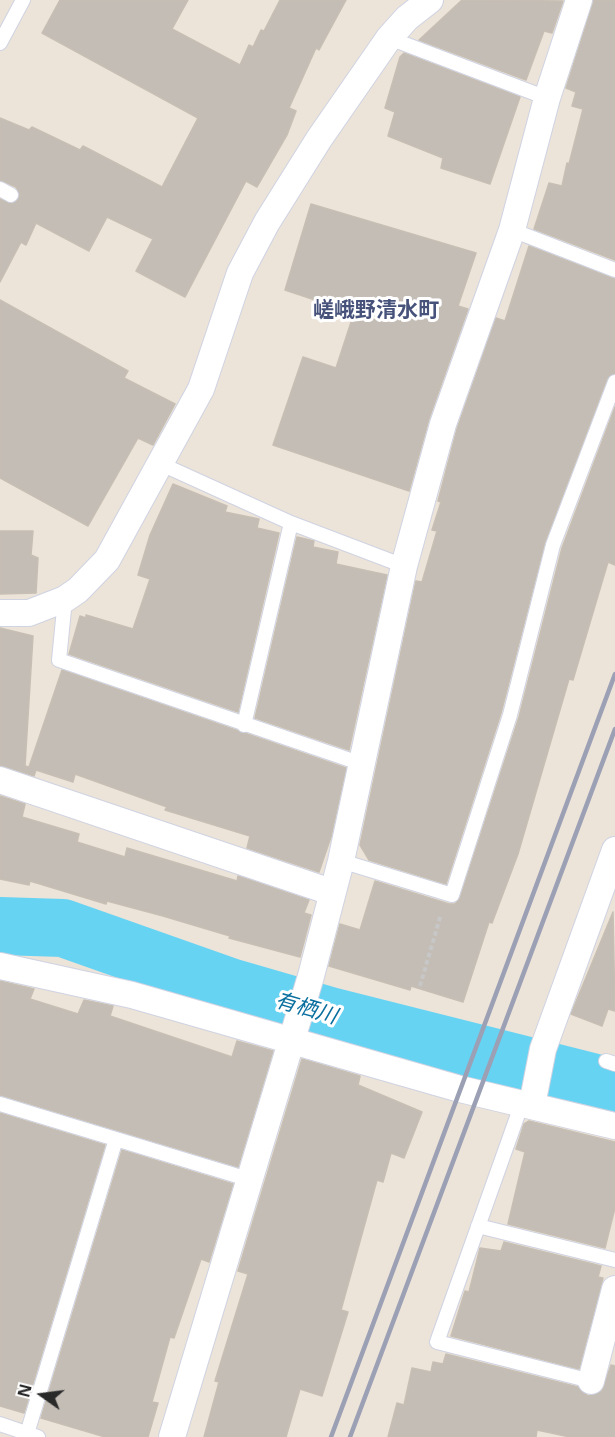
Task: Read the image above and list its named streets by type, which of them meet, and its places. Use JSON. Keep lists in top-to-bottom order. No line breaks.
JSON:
{"districts":["嵯峨野清水町"],"water":["有栖川"],"north":"left"}
